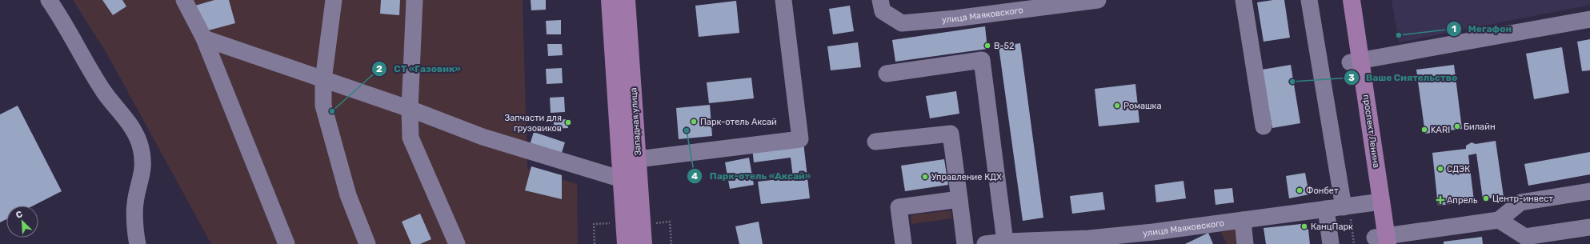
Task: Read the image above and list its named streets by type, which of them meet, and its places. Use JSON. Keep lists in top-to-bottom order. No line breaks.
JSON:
{"streets":{"main road":["Западная улица","проспект Ленина"],"street":["улица Маяковского"]},"crossings":[["улица Маяковского","проспект Ленина"]],"places":{"other":["Мегафон","В-52","Ваше Сиятельство","Ромашка","СТ «Газовик»","Парк-отель Аксай","Запчасти для грузовиков","Билайн","KARI","Парк-отель «Аксай»","СДЭК","Управление КДХ","Фонбет","Центр-инвест","КанцПарк"],"health":["Апрель"]},"north":"top left"}
